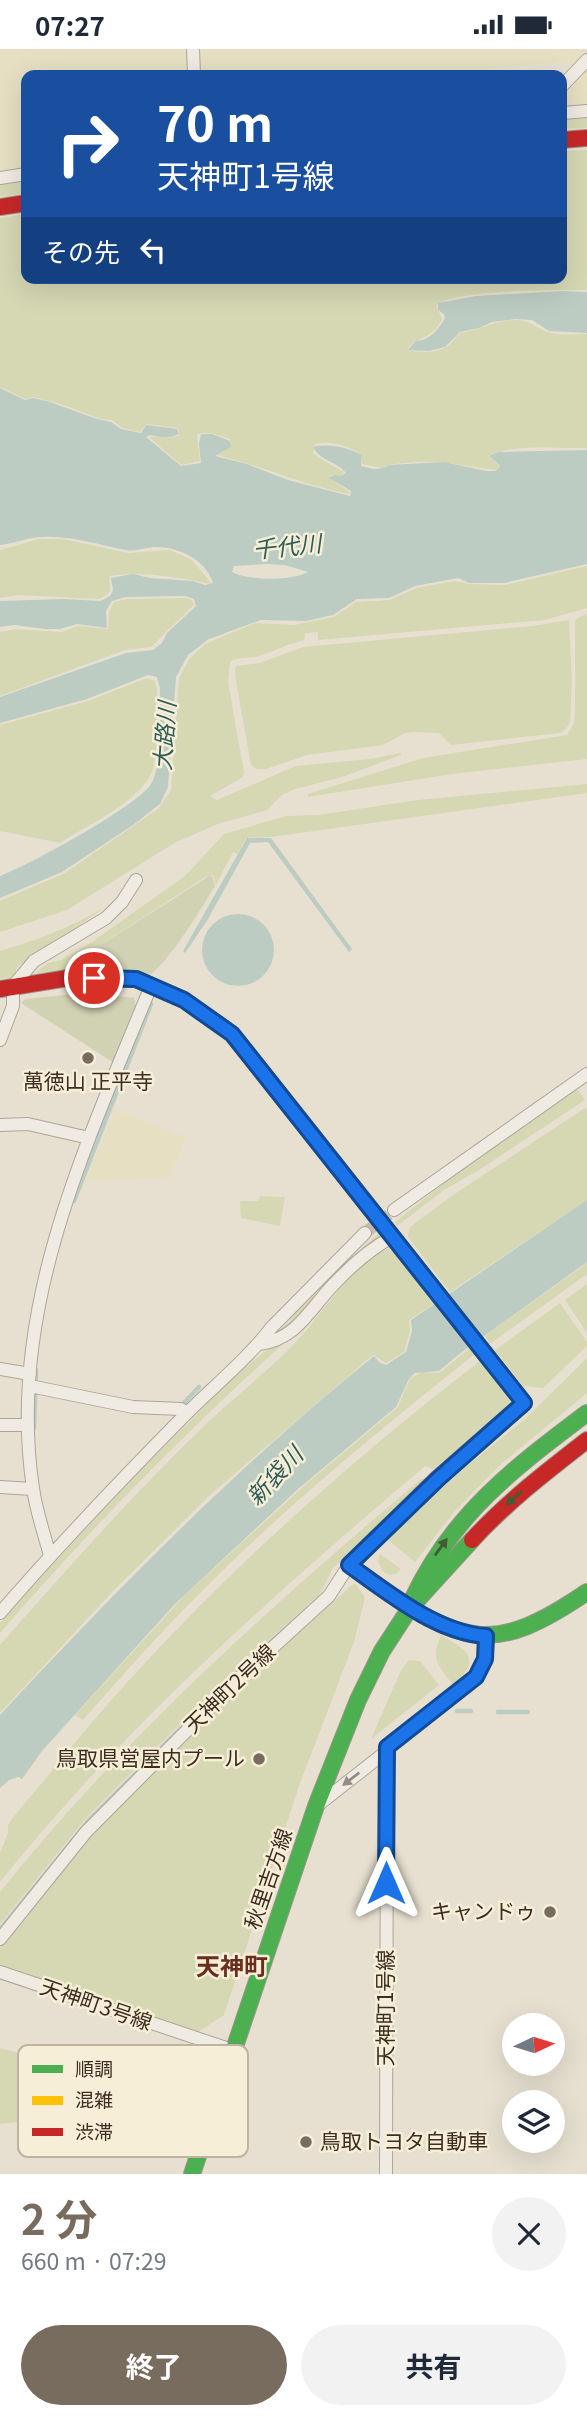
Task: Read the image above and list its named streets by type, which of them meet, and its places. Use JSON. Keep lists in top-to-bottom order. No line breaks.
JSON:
{"streets":{"main road":["秋里吉方線"],"street":["天神町2号線","天神町3号線","天神町1号線"]},"districts":["天神町"],"water":["千代川","大路川","新袋川"],"places":["萬徳山 正平寺","鳥取県営屋内プール","キャンドゥ","鳥取トヨタ自動車"],"legend":["順調","混雑","渋滞"],"north":"right","page":{"status":"07:27","turn":["70 m","天神町1号線"],"then":"その先","heading":["2 分","660 m · 07:29"],"buttons":["終了","共有"]}}
